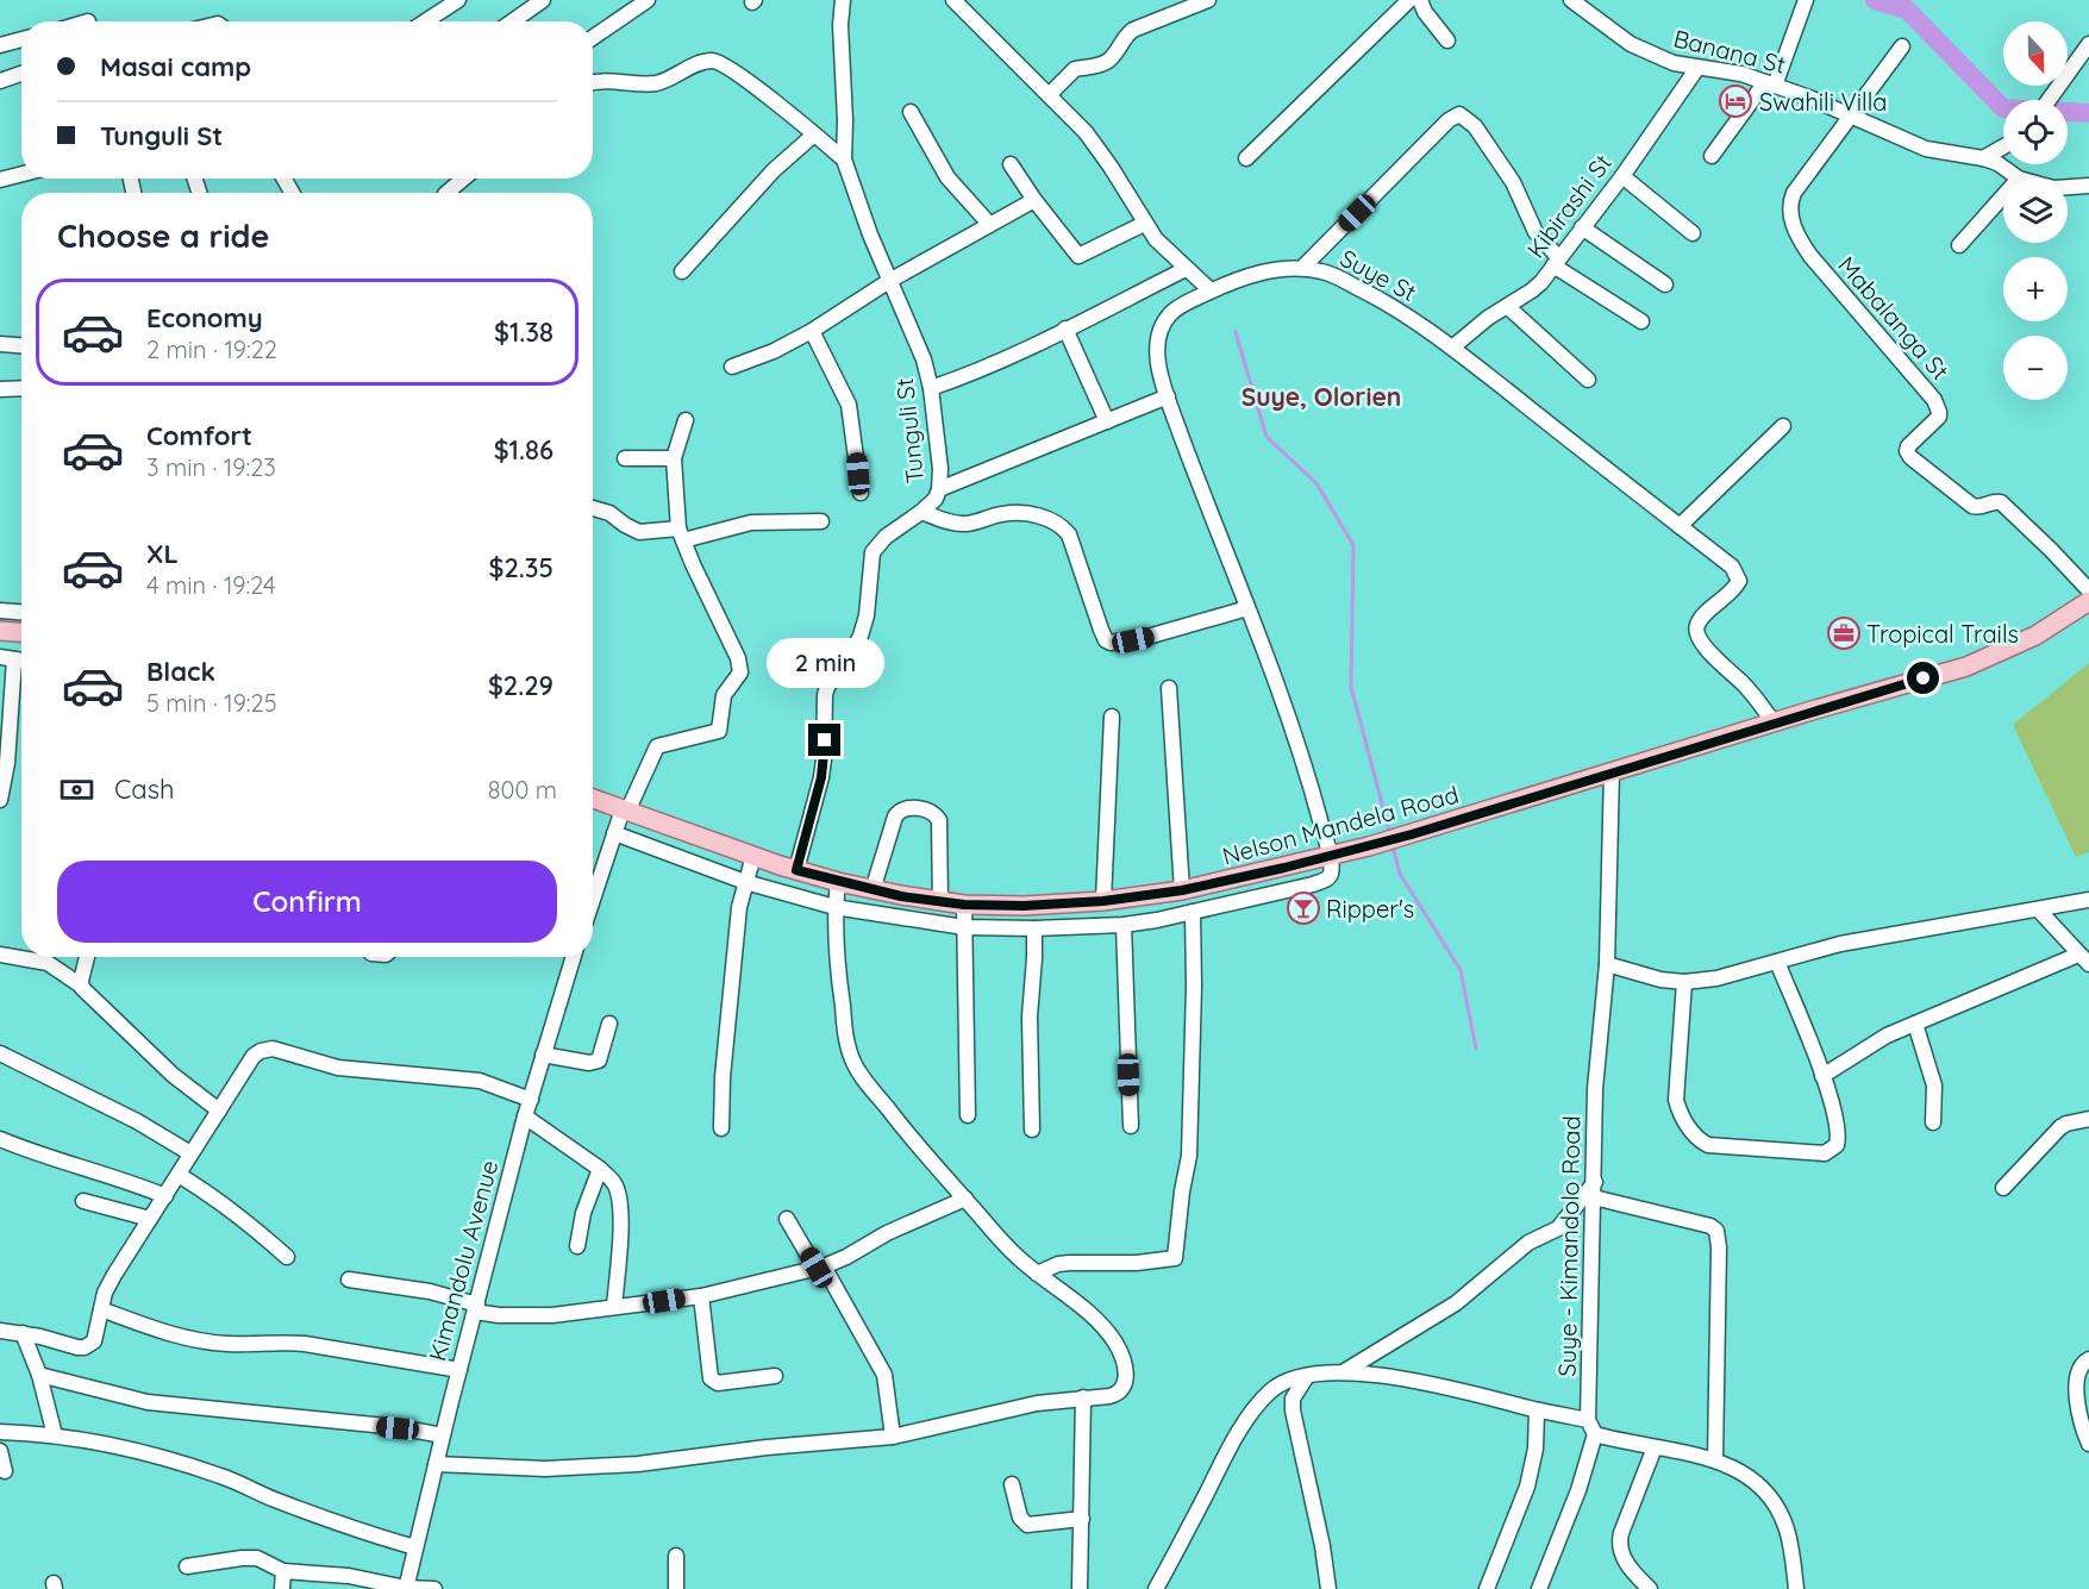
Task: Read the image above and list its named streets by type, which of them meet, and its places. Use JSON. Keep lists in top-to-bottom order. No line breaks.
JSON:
{"streets":{"main road":["Nelson Mandela Road"],"street":["Banana St","Kibirashi St","Suye St","Mabalanga St","Tunguli St","Suye - Kimandolo Road","Kimandolu Avenue"]},"crossings":[["Banana St","Kibirashi St"],["Banana St","Mabalanga St"],["Kibirashi St","Suye St"],["Suye St","Nelson Mandela Road"],["Tunguli St","Nelson Mandela Road"],["Nelson Mandela Road","Suye - Kimandolo Road"]],"districts":["Suye, Olorien"],"places":{"hotel":["Swahili Villa"],"office":["Tropical Trails"],"bar":["Ripper's"]},"north":"bottom","page":{"map_buttons":["+","−"],"banner":["Masai camp","Tunguli St"],"heading":"Choose a ride","list":[{"name":"Economy","note":"2 min · 19:22","value":"$1.38"},{"name":"Comfort","note":"3 min · 19:23","value":"$1.86"},{"name":"XL","note":"4 min · 19:24","value":"$2.35"},{"name":"Black","note":"5 min · 19:25","value":"$2.29"}],"bubble":"2 min","pay":["Cash","800 m"],"buttons":"Confirm"}}
